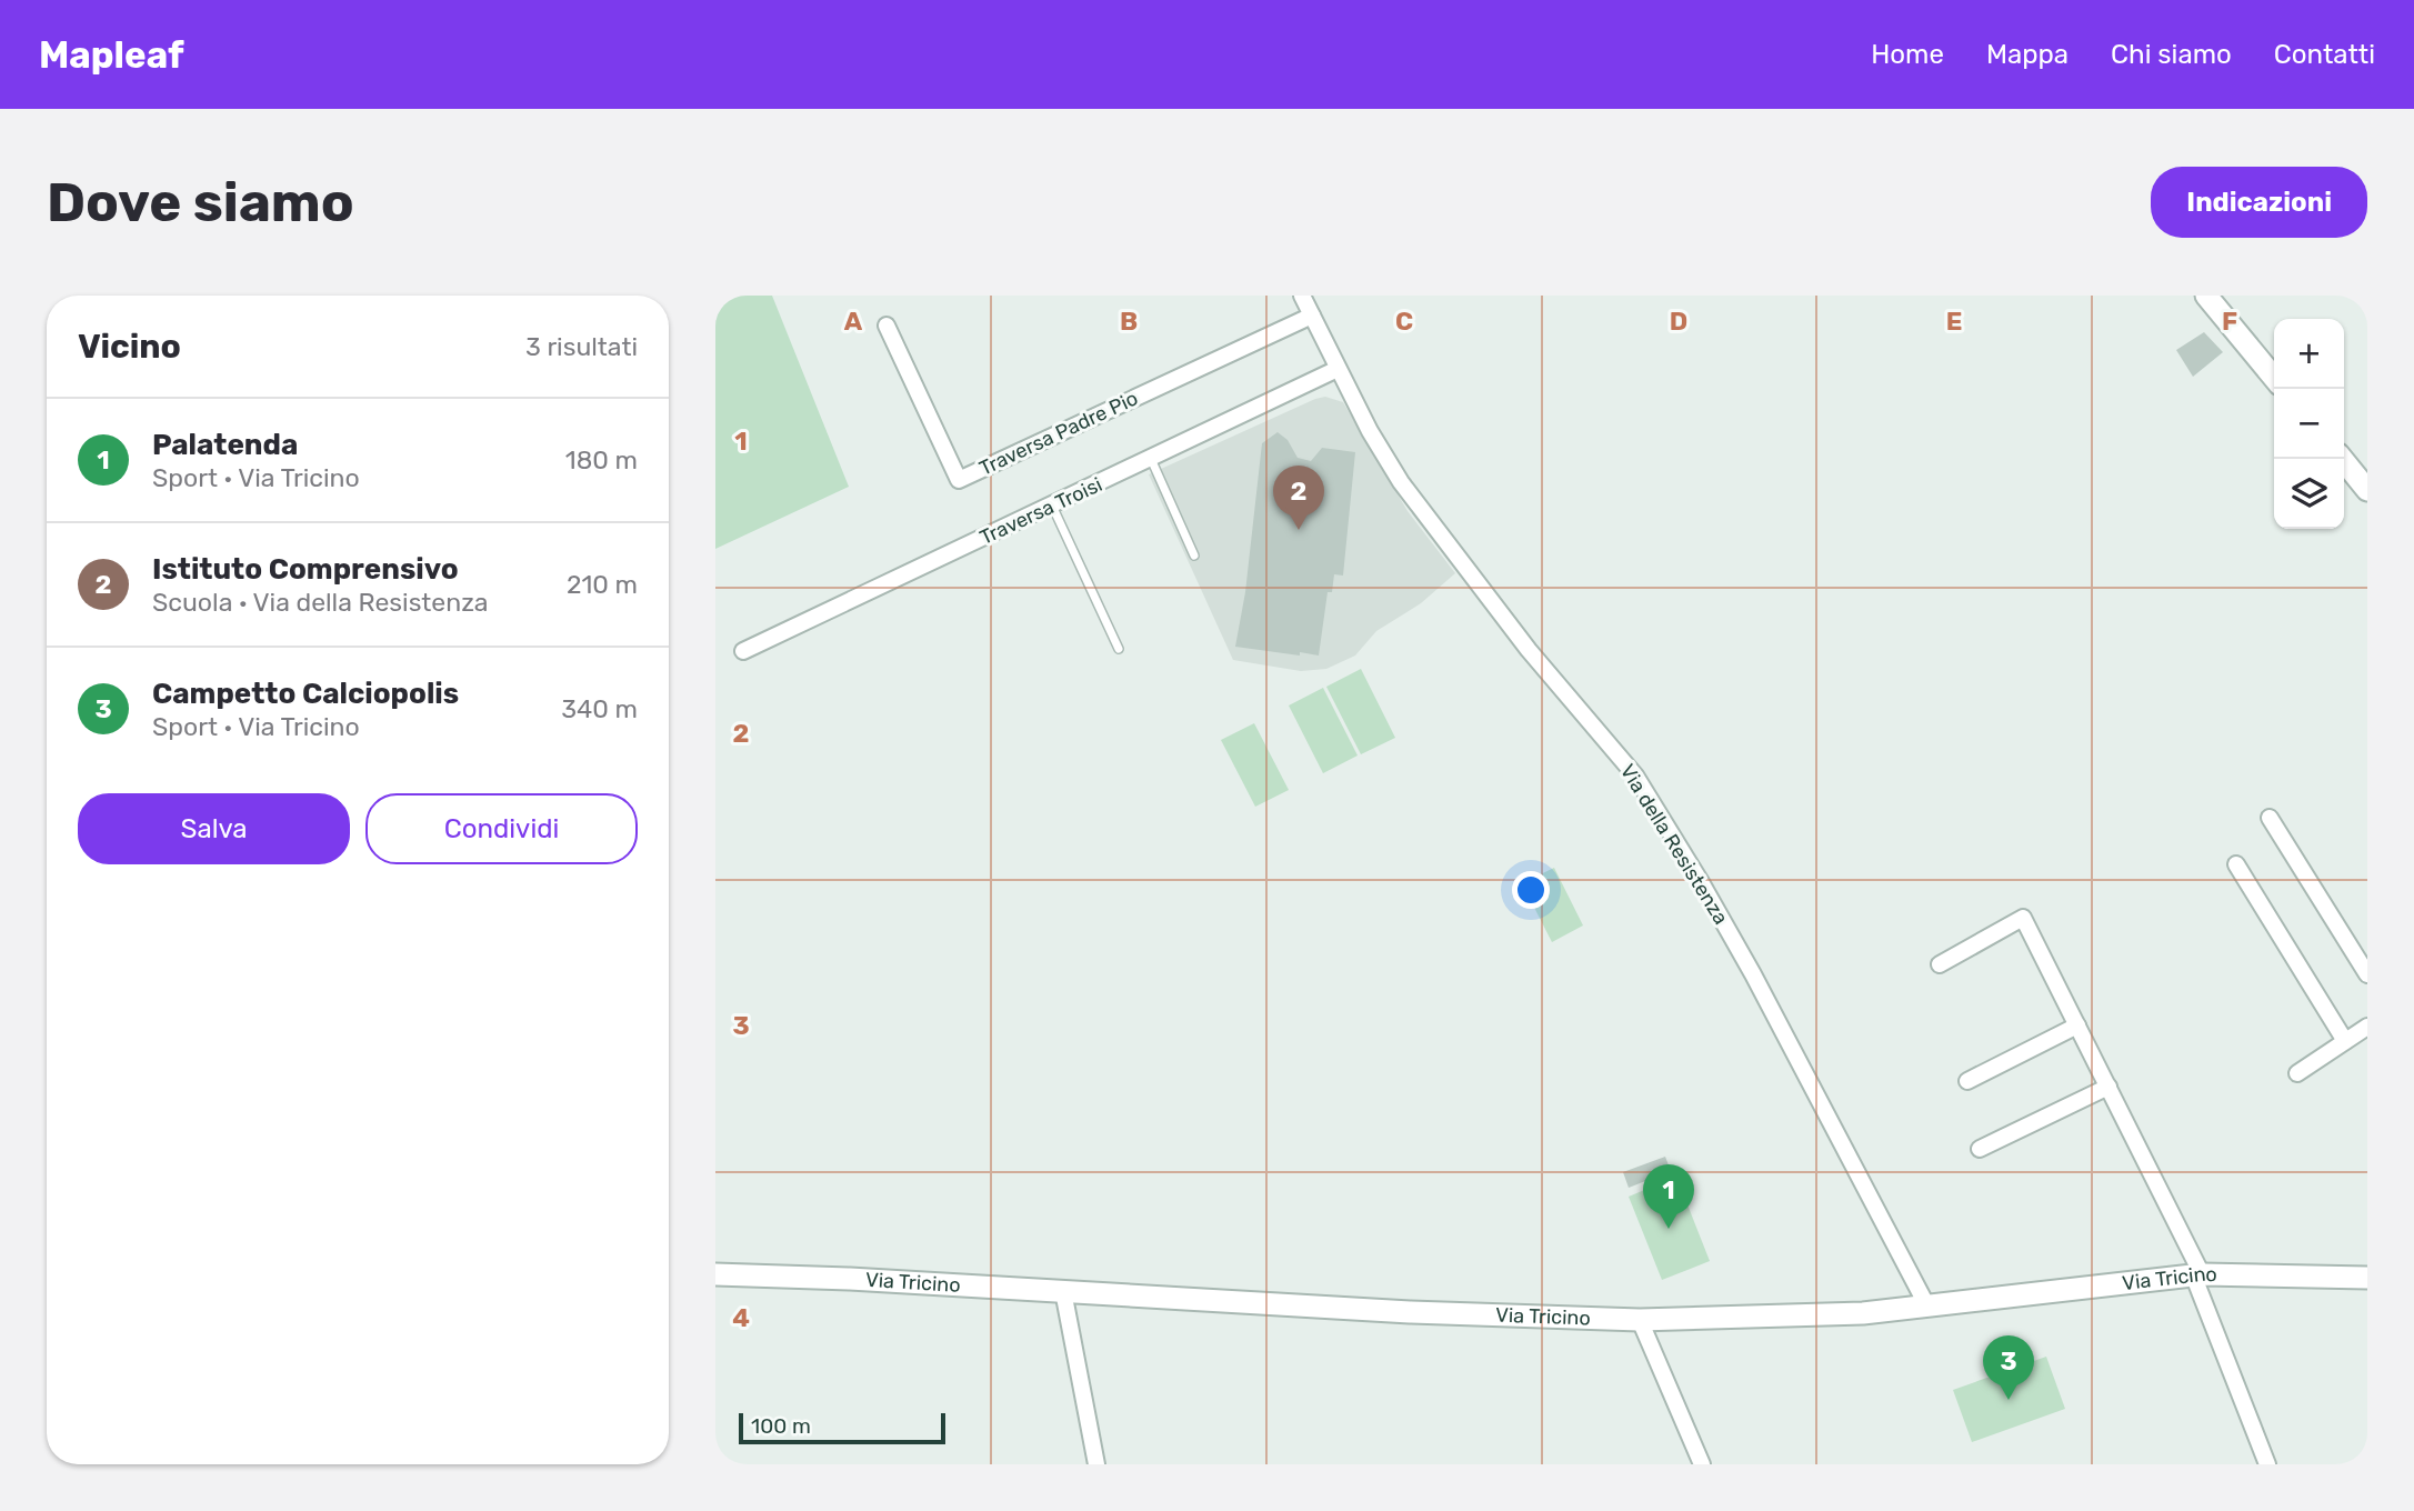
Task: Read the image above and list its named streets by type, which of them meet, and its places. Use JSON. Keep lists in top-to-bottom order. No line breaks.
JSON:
{"streets":{"street":["Traversa Padre Pio","Traversa Troisi","Via della Resistenza","Via Tricino"]},"crossings":[["Traversa Padre Pio","Via della Resistenza"],["Traversa Troisi","Via della Resistenza"],["Via della Resistenza","Via Tricino"]],"scale_bar":"100 m","page":{"header":"Mapleaf","nav":["Home","Mappa","Chi siamo","Contatti"],"buttons":["Indicazioni",["Salva","Condividi"]],"title":"Dove siamo","heading":["Vicino","3 risultati"],"map_buttons":["+","−"],"list":[{"mark":"1","name":"Palatenda","note":"Sport · Via Tricino","value":"180 m"},{"mark":"2","name":"Istituto Comprensivo","note":"Scuola · Via della Resistenza","value":"210 m"},{"mark":"3","name":"Campetto Calciopolis","note":"Sport · Via Tricino","value":"340 m"}],"pins":["2","1","3"],"scale":"100 m"},"grid":{"columns":["A","B","C","D","E","F"],"rows":["1","2","3","4"]}}
